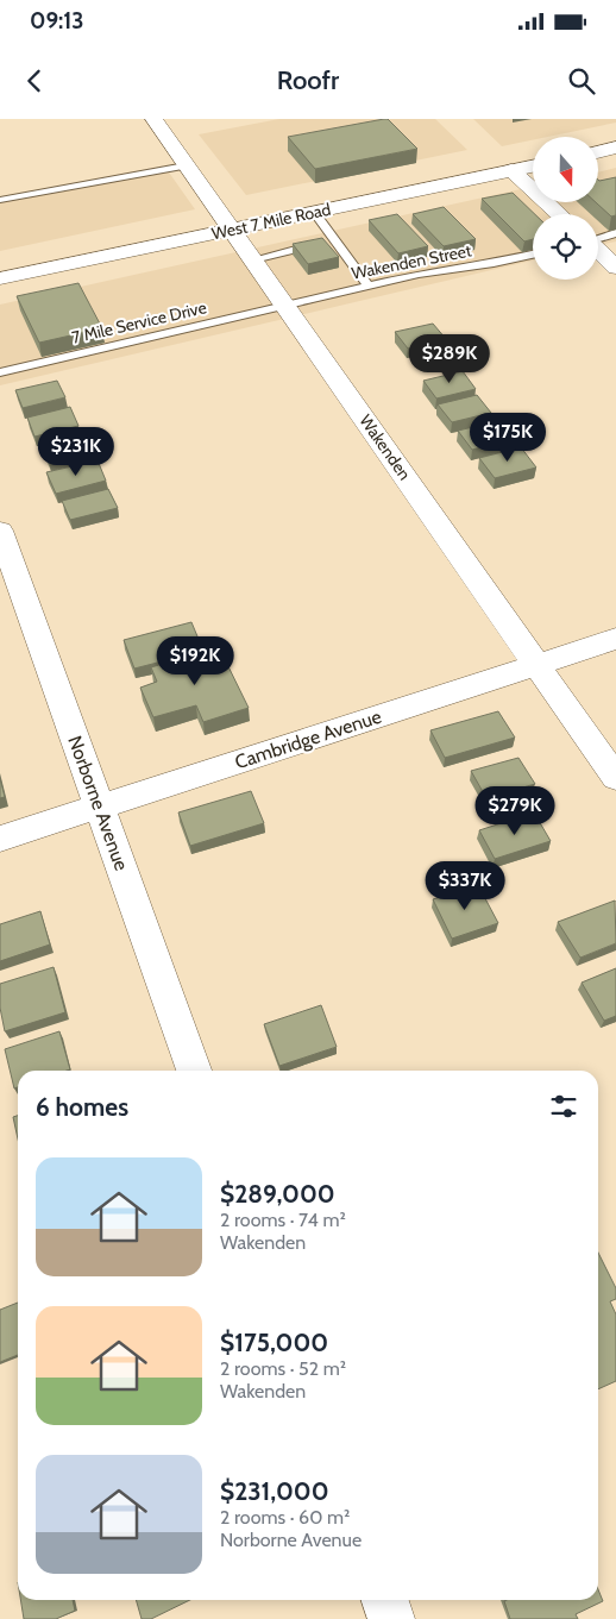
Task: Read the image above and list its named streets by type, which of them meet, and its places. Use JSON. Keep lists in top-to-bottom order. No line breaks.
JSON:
{"streets":{"street":["West 7 Mile Road","Wakenden","Cambridge Avenue","Norborne Avenue"],"lane":["Wakenden Street","7 Mile Service Drive"]},"crossings":[["West 7 Mile Road","Wakenden"],["Wakenden Street","7 Mile Service Drive"],["Wakenden Street","Wakenden"],["7 Mile Service Drive","Wakenden"],["Wakenden","Cambridge Avenue"],["Cambridge Avenue","Norborne Avenue"]],"north":"bottom","page":{"status":"09:13","header":"Roofr","price":["$289K","$175K","$231K","$192K","$279K","$337K"],"heading":"6 homes","list":[{"name":"$289,000","note":"2 rooms · 74 m² · Wakenden"},{"name":"$175,000","note":"2 rooms · 52 m² · Wakenden"},{"name":"$231,000","note":"2 rooms · 60 m² · Norborne Avenue"}]}}
